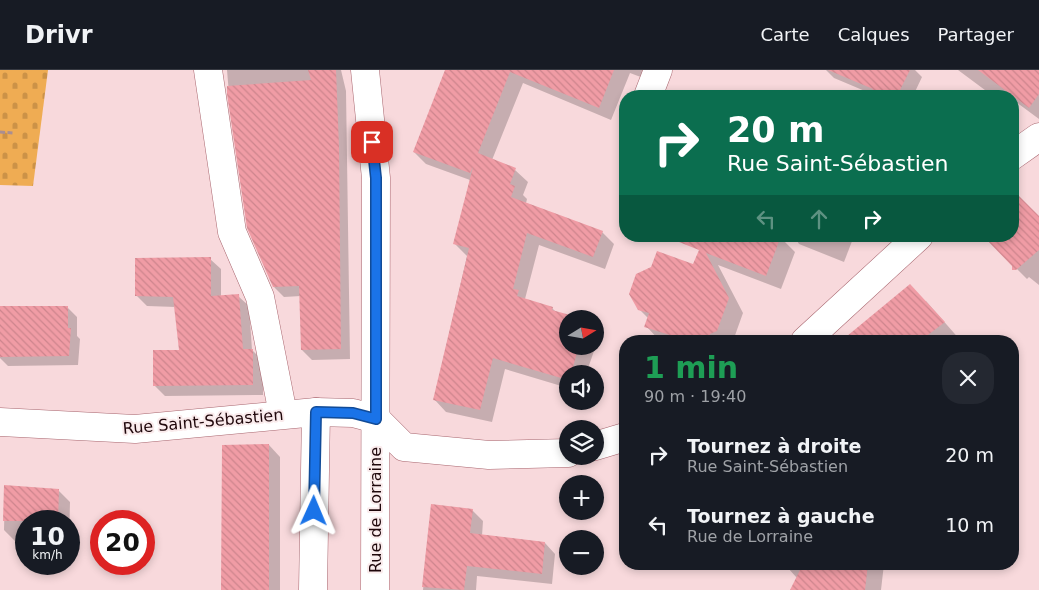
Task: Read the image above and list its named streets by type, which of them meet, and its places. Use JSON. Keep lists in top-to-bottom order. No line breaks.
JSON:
{"streets":{"street":["Rue Saint-Sébastien","Rue de Lorraine"]},"crossings":[["Rue Saint-Sébastien","Rue de Lorraine"]],"north":"right","page":{"header":"Drivr","nav":["Carte","Calques","Partager"],"turn":["20 m","Rue Saint-Sébastien"],"map_buttons":["+","−"],"heading":["1 min","90 m · 19:40"],"list":[{"name":"Tournez à droite","note":"Rue Saint-Sébastien","value":"20 m"},{"name":"Tournez à gauche","note":"Rue de Lorraine","value":"10 m"}],"speed":"10 km/h","limit":"20"}}
